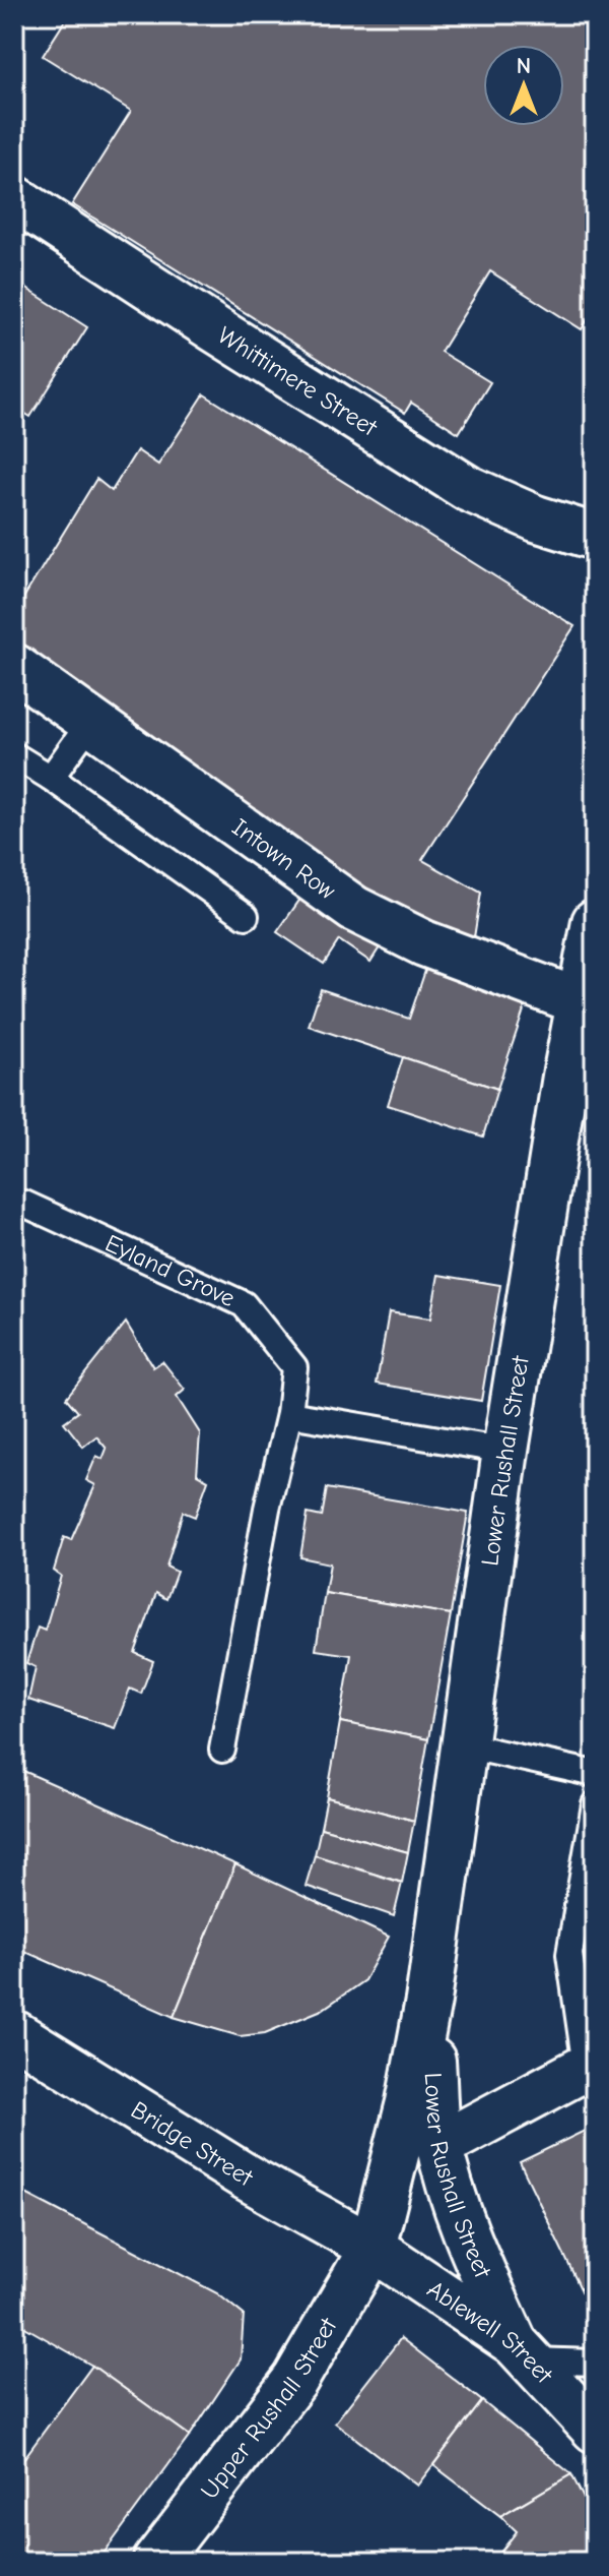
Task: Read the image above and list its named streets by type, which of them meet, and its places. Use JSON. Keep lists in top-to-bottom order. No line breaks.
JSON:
{"streets":{"street":["Whittimere Street","Intown Row","Lower Rushall Street","Bridge Street","Ablewell Street","Upper Rushall Street"],"lane":["Eyland Grove"]},"crossings":[["Intown Row","Lower Rushall Street"],["Lower Rushall Street","Bridge Street"],["Lower Rushall Street","Ablewell Street"],["Lower Rushall Street","Upper Rushall Street"],["Bridge Street","Ablewell Street"],["Bridge Street","Upper Rushall Street"],["Ablewell Street","Upper Rushall Street"]],"north":"top"}
